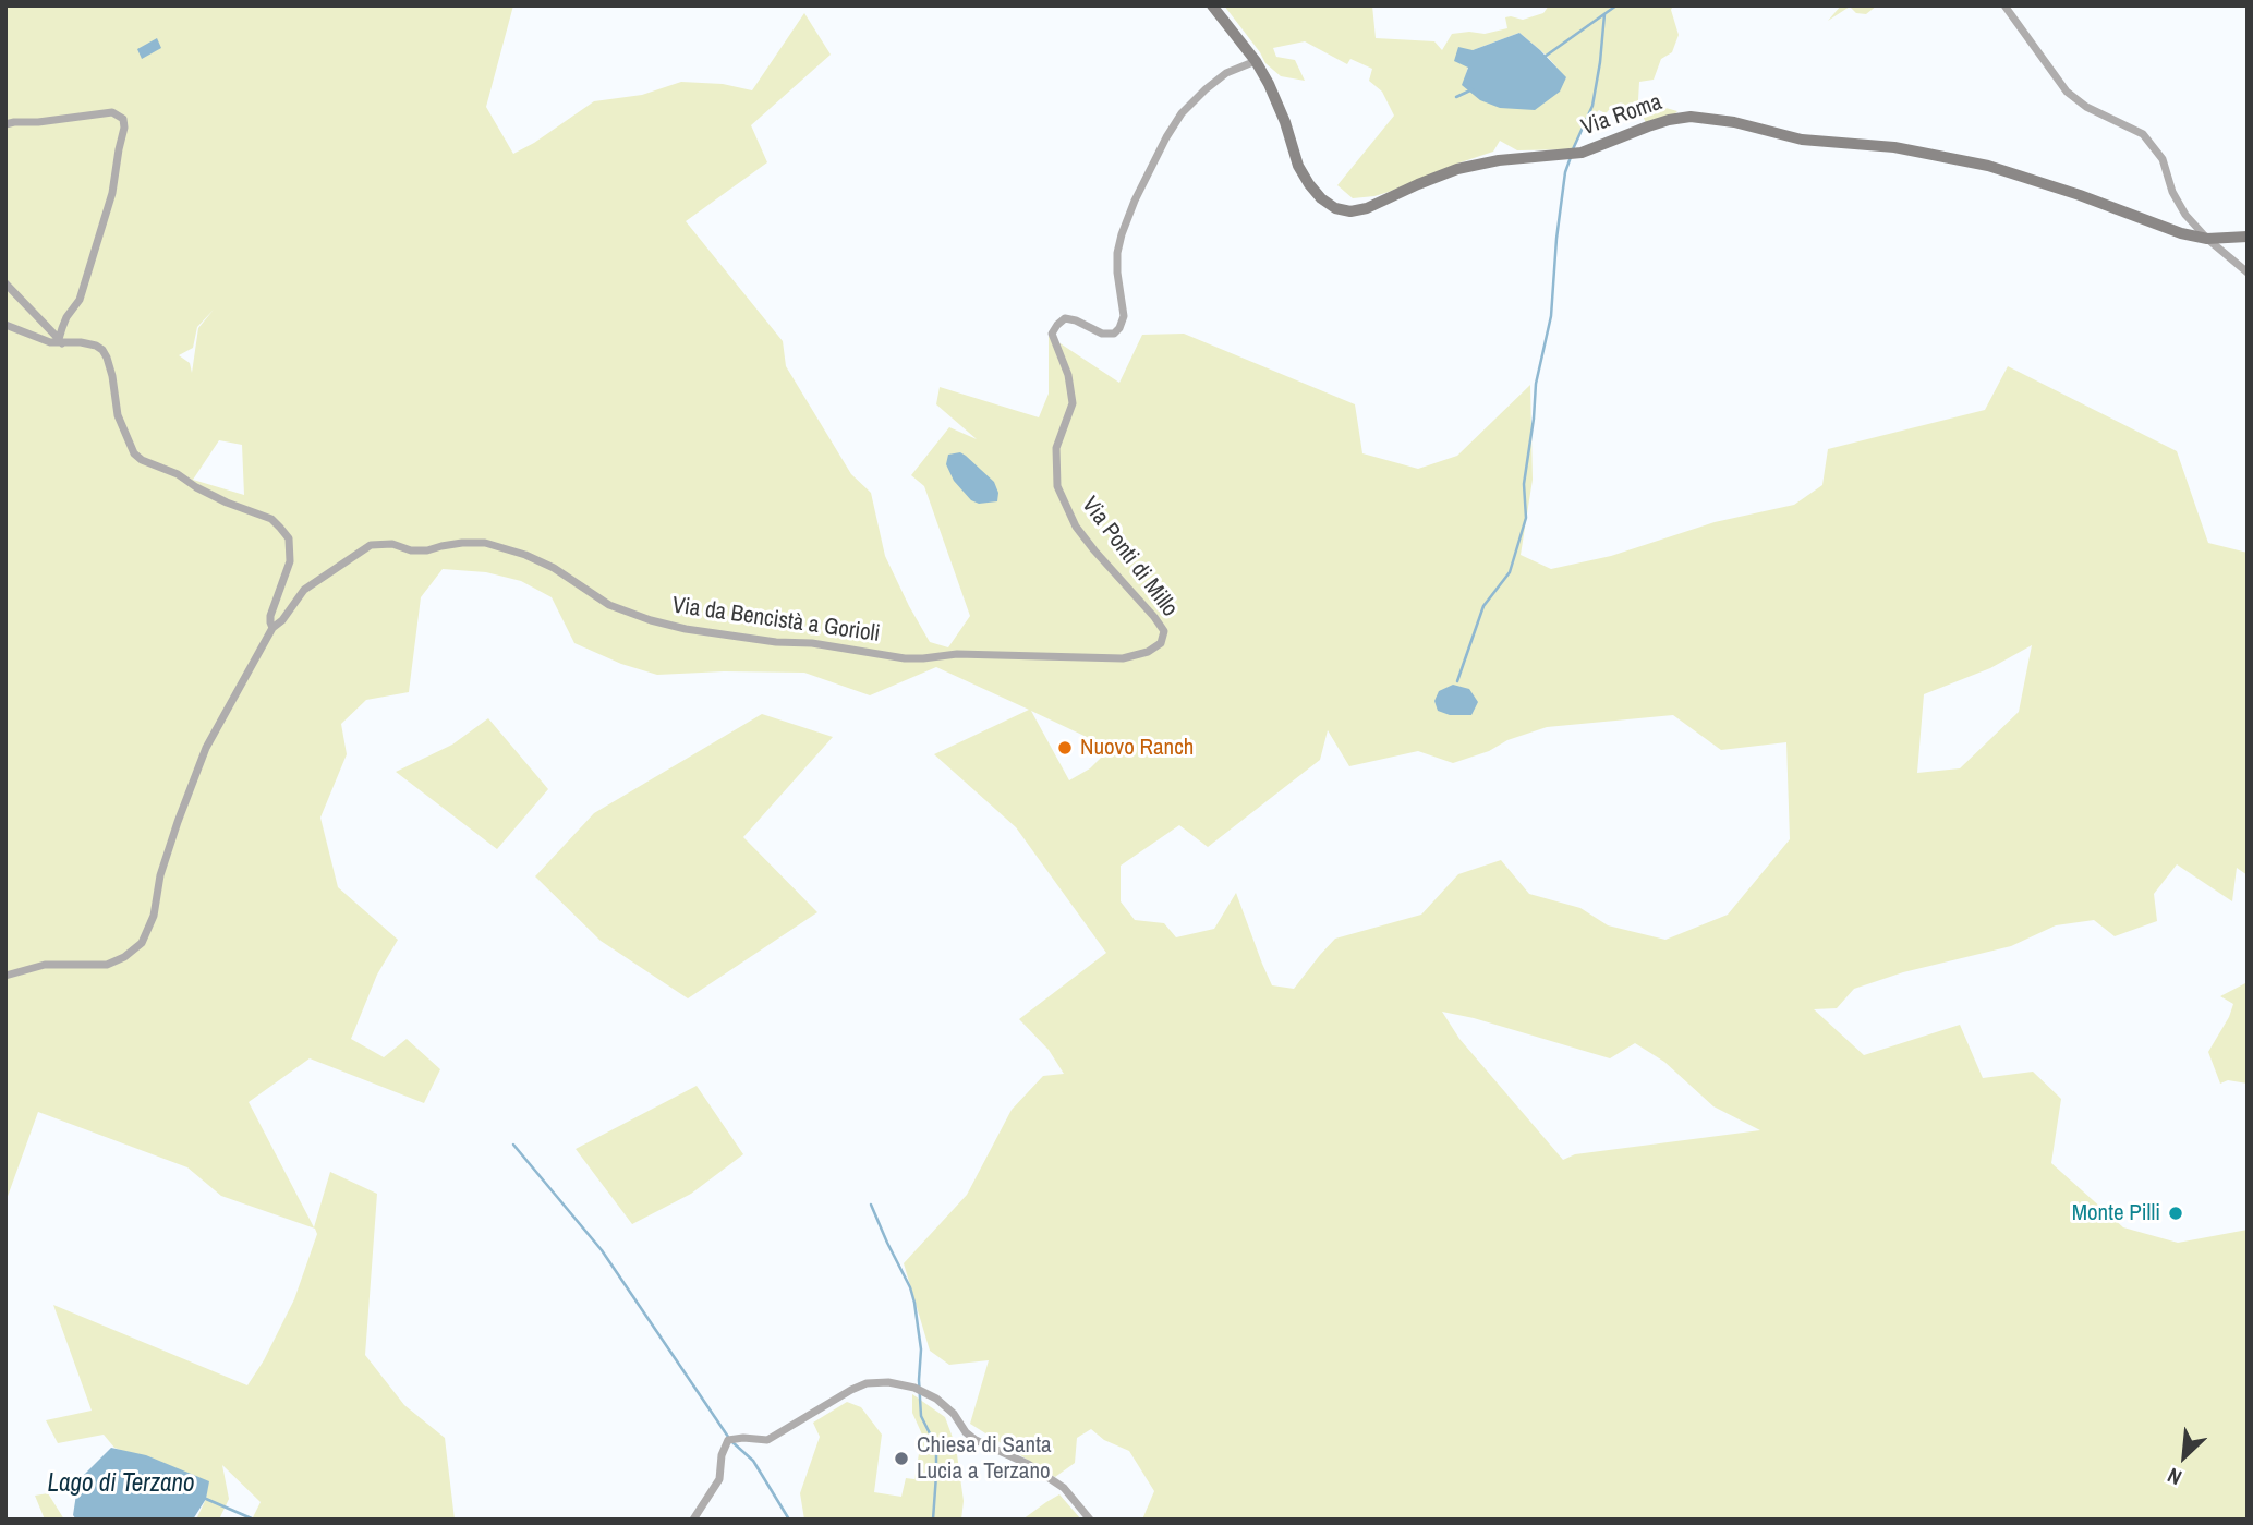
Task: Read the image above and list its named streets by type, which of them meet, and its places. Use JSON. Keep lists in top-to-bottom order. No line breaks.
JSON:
{"streets":{"main road":["Via Roma"],"street":["Via Ponti di Millo","Via da Bencistà a Gorioli"]},"crossings":[["Via Roma","Via Ponti di Millo"],["Via Ponti di Millo","Via da Bencistà a Gorioli"]],"water":["Lago di Terzano"],"places":["Nuovo Ranch","Monte Pilli","Chiesa di Santa Lucia a Terzano"],"north":"bottom left"}
